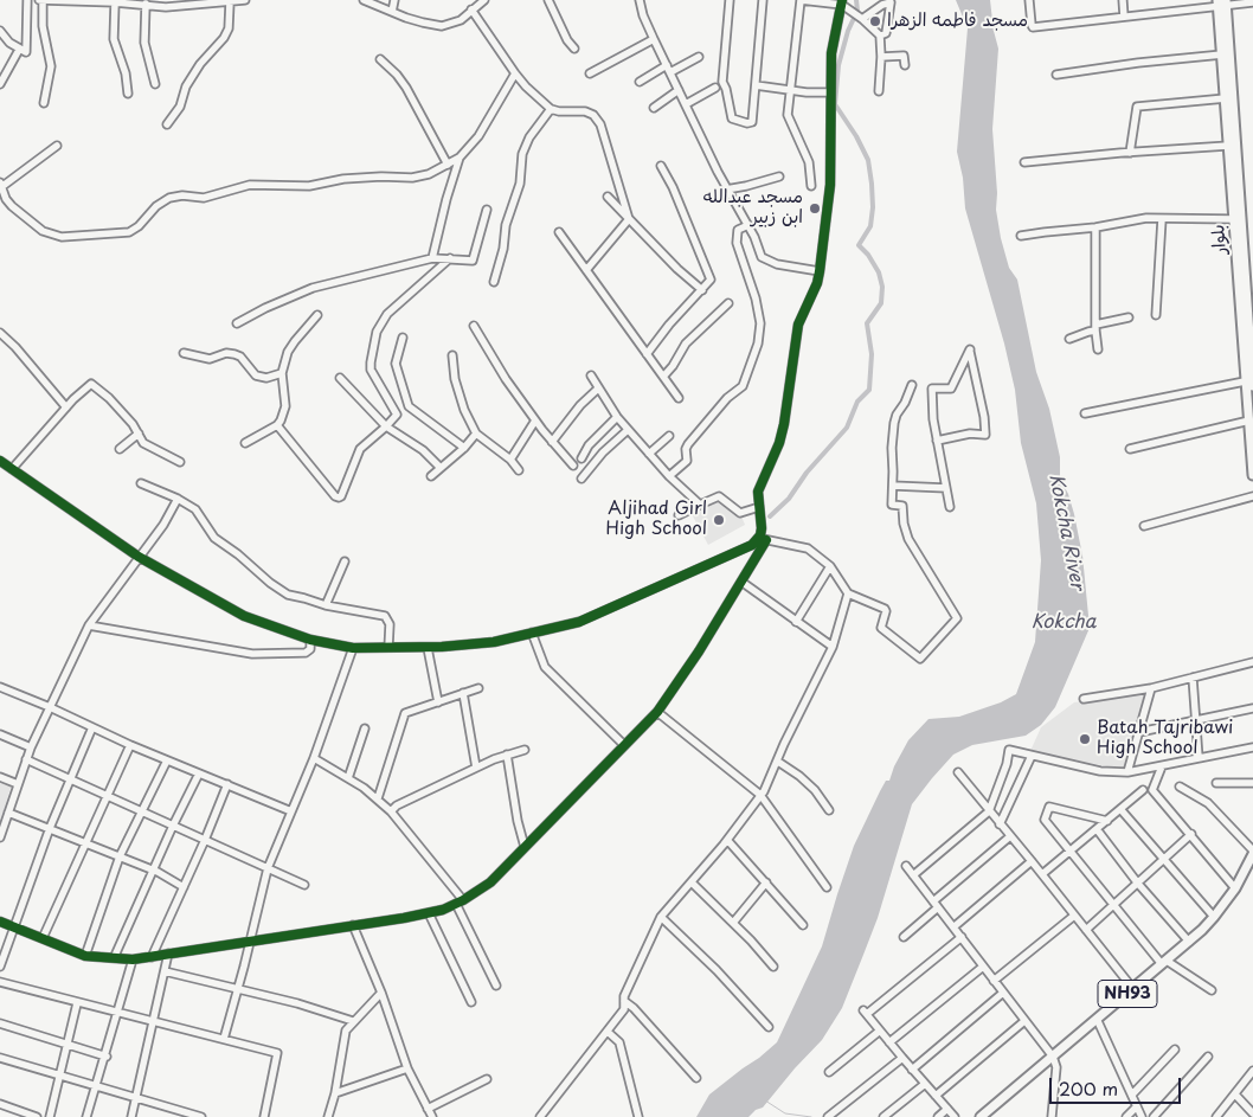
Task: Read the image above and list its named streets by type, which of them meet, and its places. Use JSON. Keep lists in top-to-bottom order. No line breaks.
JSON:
{"streets":{"main road":["بلوار","NH93"]},"water":["Kokcha River","Kokcha"],"places":["مسجد فاطمه الزهرا","مسجد عبدالله ابن زبیر","Aljihad Girl High School","Batah Tajribawi High School"],"scale_bar":"200 m"}
